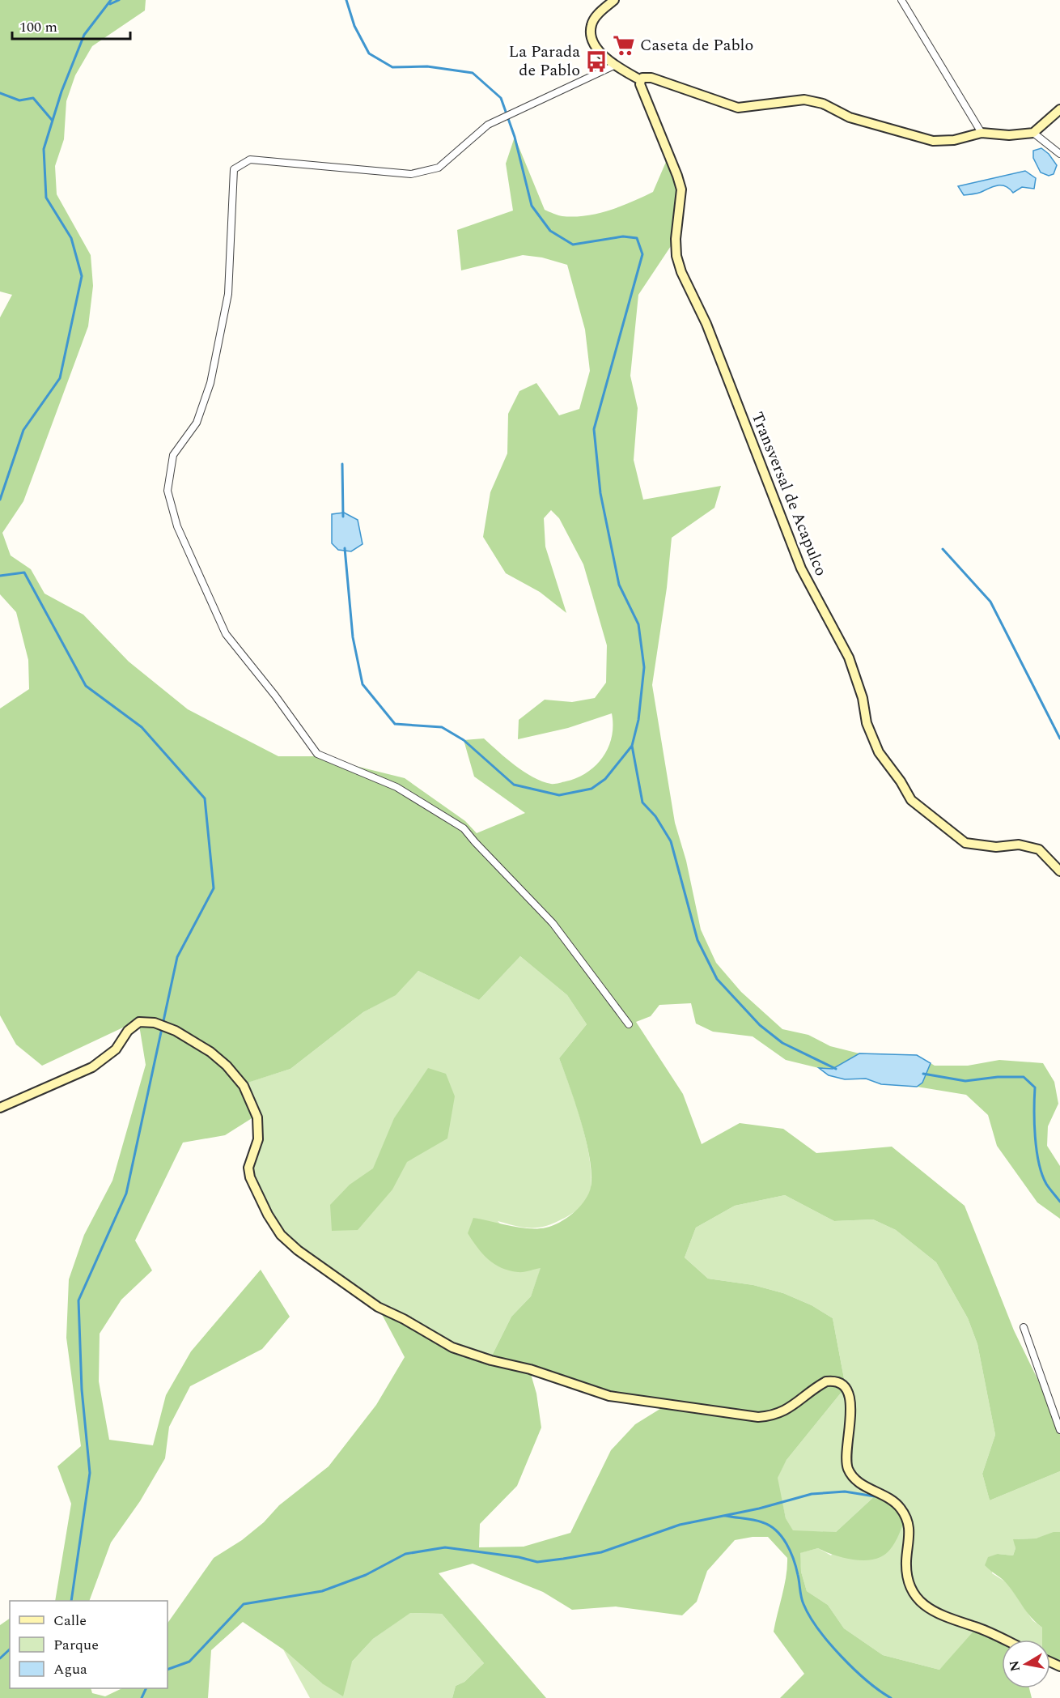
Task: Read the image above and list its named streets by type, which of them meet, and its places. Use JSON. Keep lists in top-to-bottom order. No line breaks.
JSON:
{"streets":{"street":["Transversal de Acapulco"]},"places":{"supermarket":["Caseta de Pablo"],"bus stop":["La Parada de Pablo"]},"legend":["Calle","Parque","Agua"],"scale_bar":"100 m","north":"left"}
